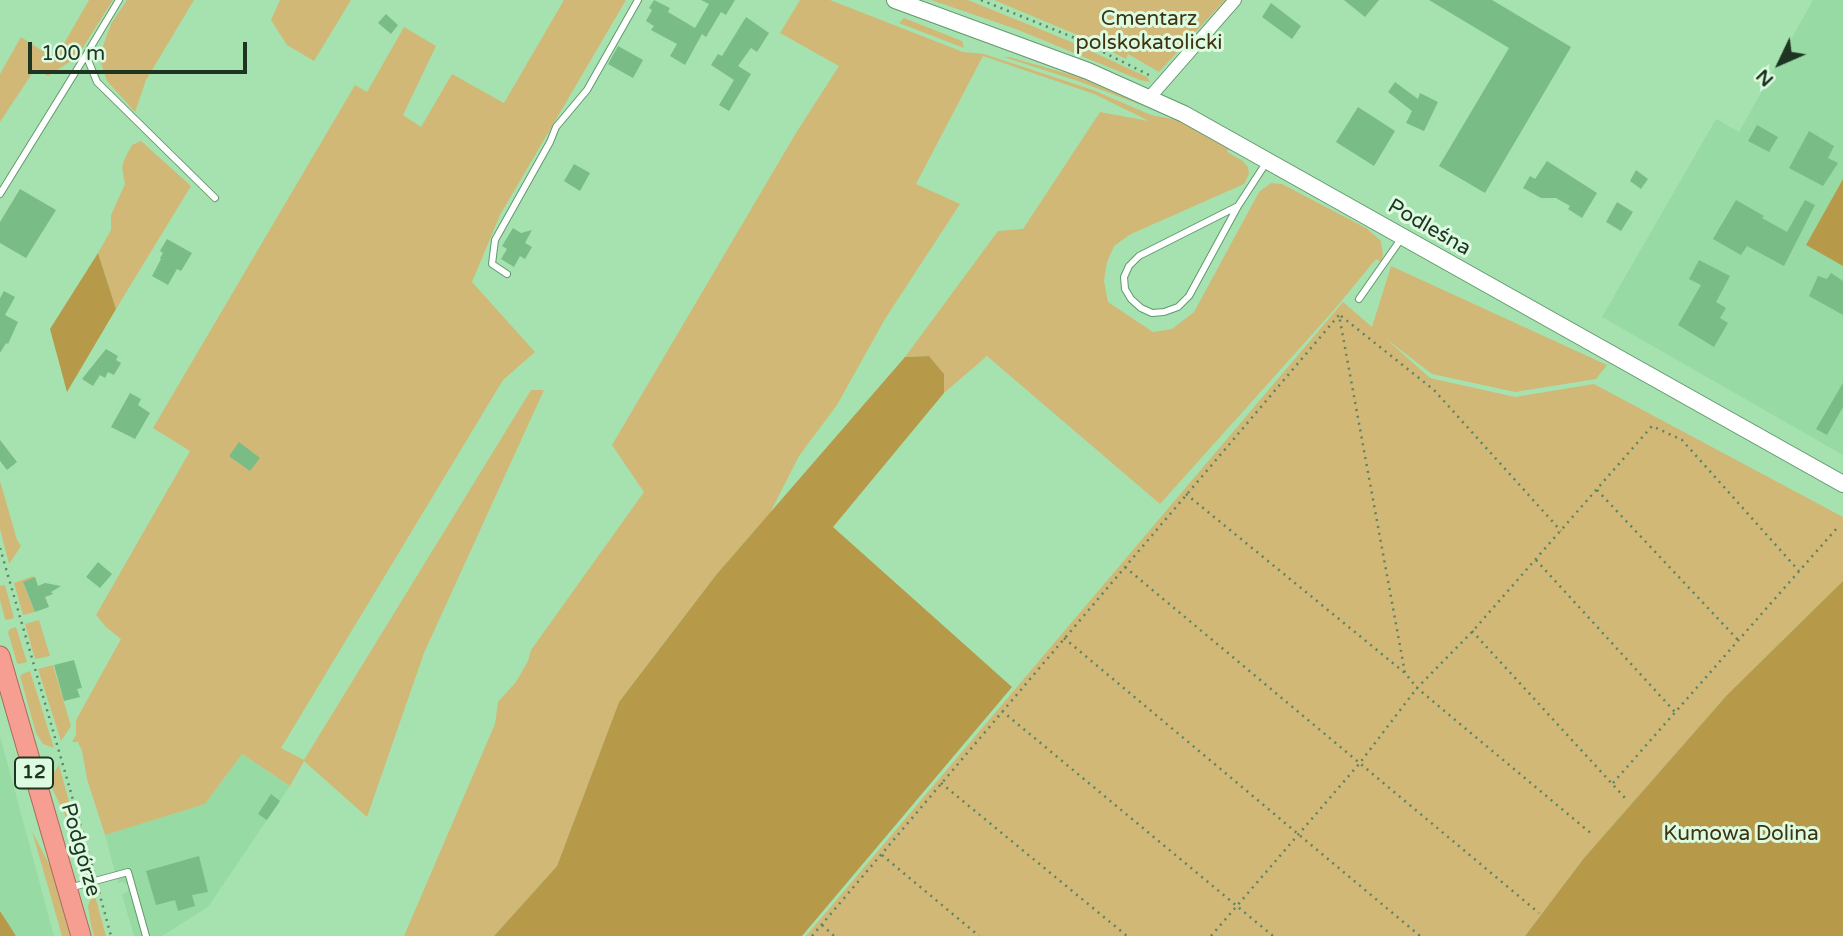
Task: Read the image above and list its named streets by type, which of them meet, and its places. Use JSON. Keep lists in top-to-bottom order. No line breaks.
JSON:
{"streets":{"highway":["12","Podgórze"],"main road":["Podleśna"]},"parks":["Cmentarz polskokatolicki","Kumowa Dolina"],"scale_bar":"100 m","north":"bottom left"}
